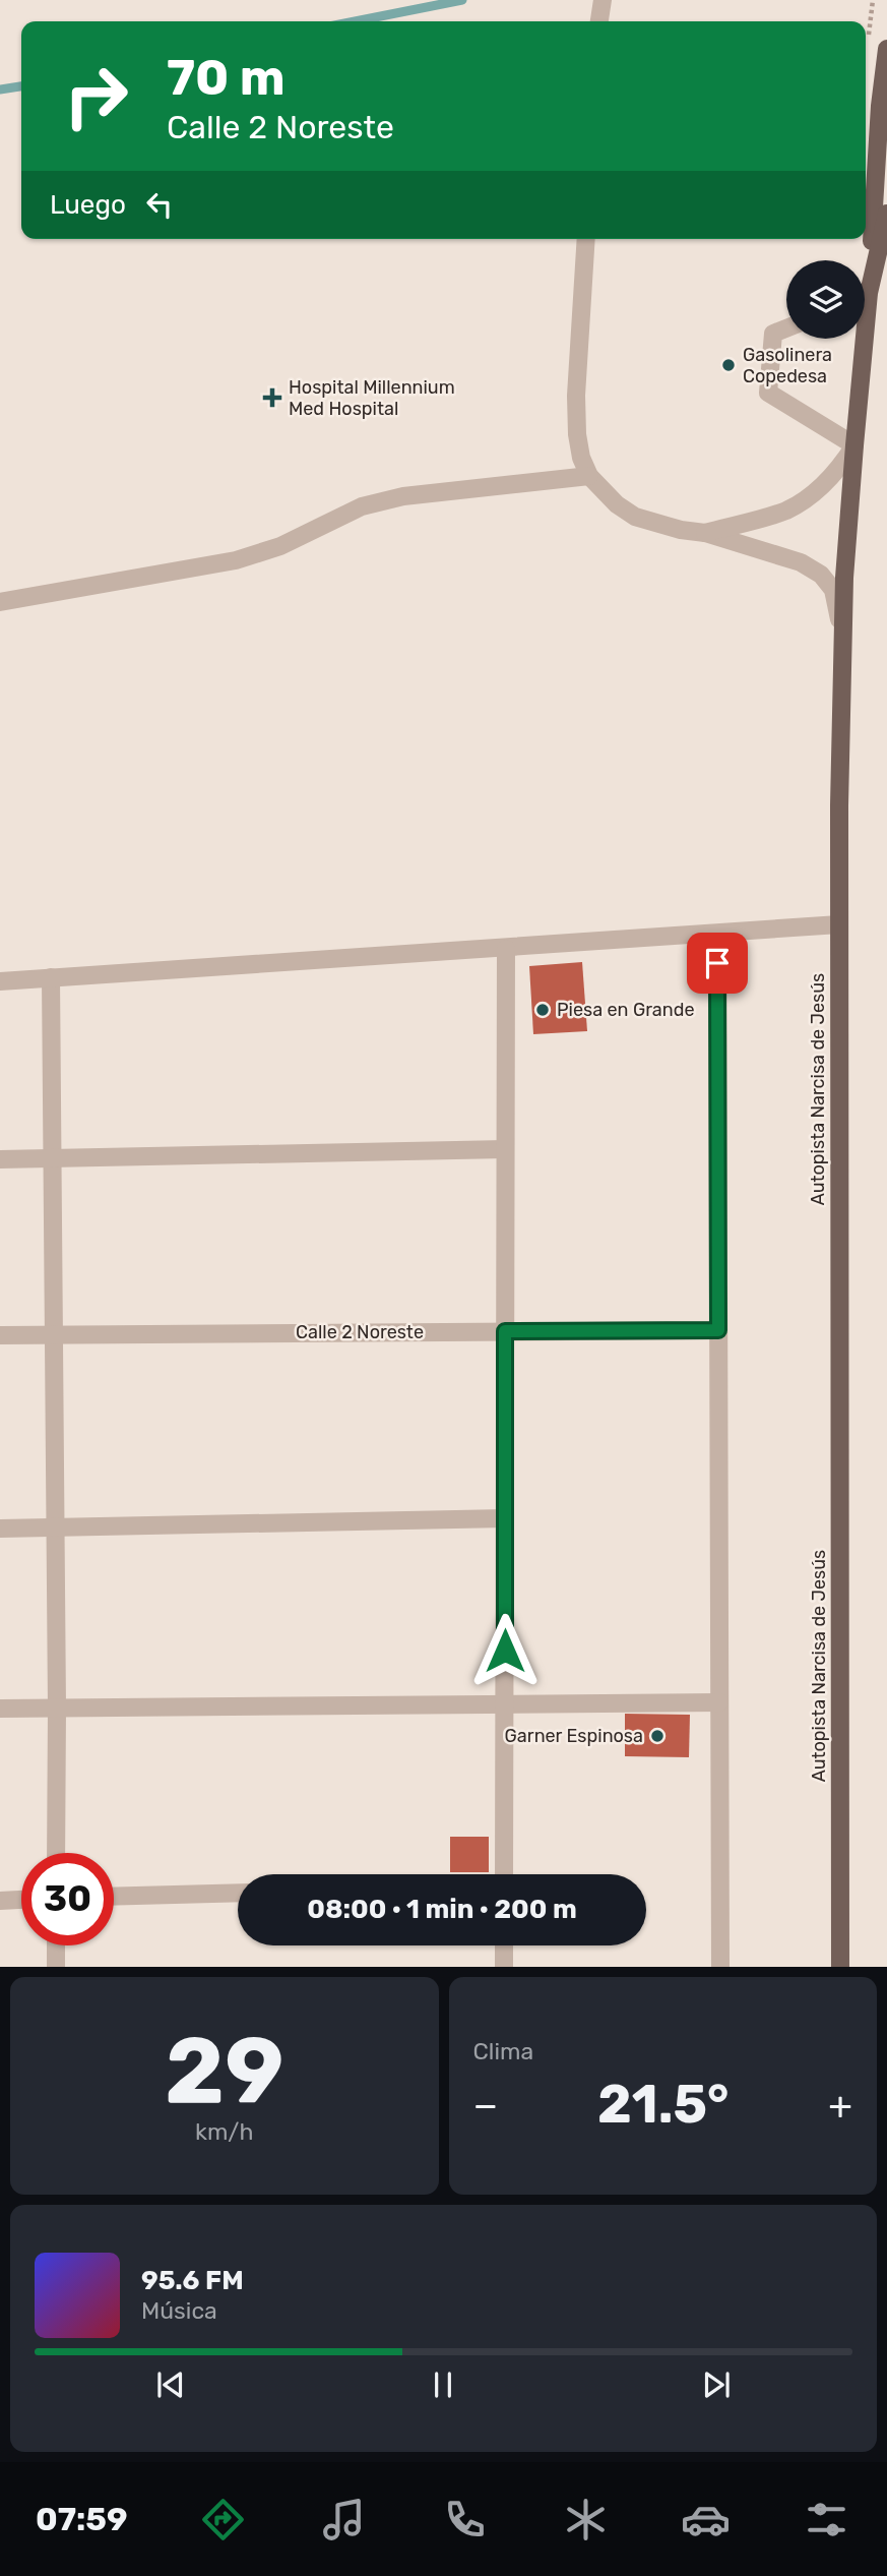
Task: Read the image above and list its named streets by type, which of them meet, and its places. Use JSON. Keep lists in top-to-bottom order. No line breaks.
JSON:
{"streets":{"main road":["Autopista Narcisa de Jesús"],"street":["Calle 2 Noreste"]},"places":{"other":["Gasolinera Copedesa","Piesa en Grande","Garner Espinosa"],"health":["Hospital Millennium Med Hospital"]},"page":{"turn":["70 m","Calle 2 Noreste"],"then":"Luego","limit":"30","trip":"08:00 · 1 min · 200 m","tile":[["29","km/h"],"Clima"],"heat":["−","21.5°","+"],"song":["95.6 FM","Música"],"tabs":"07:59"}}
